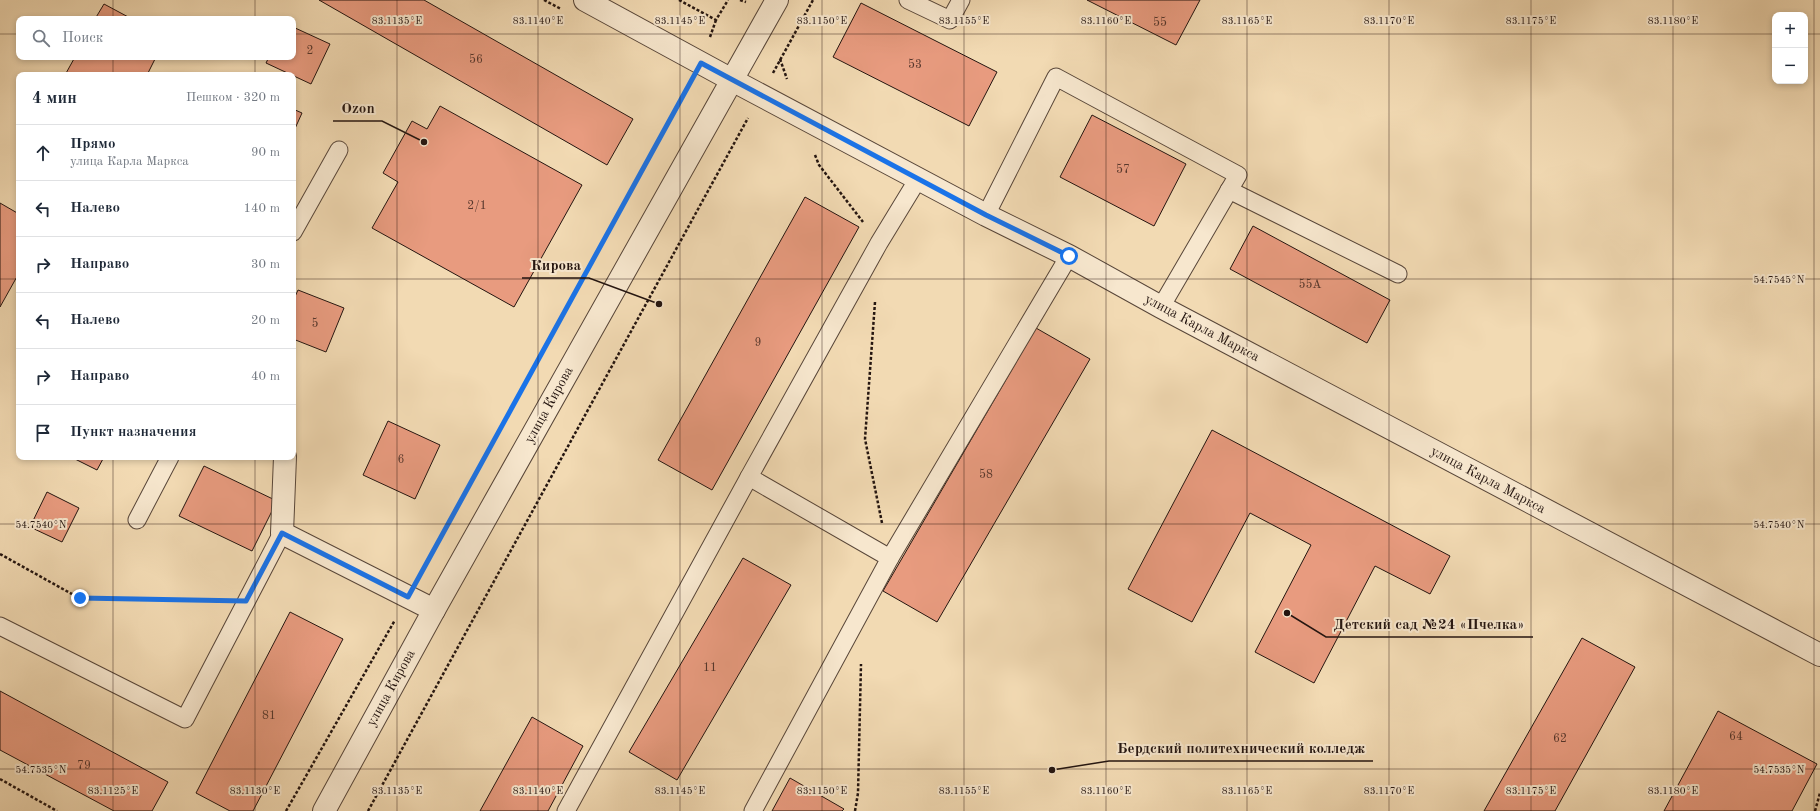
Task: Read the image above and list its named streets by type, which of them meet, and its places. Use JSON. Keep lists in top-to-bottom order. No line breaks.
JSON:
{"streets":{"street":["улица Карла Маркса","улица Кирова"]},"crossings":[["улица Карла Маркса","улица Кирова"]],"places":["Ozon","Кирова","Детский сад №24 «Пчелка»","Бердский политехнический колледж"],"house_numbers":["55","2","56","53","57","2/1","55А","5","9","6","58","11","81","64","62","79"],"page":{"map_buttons":["+","−"],"search":"Поиск","heading":["4 мин","Пешком · 320 m"],"list":[["Прямо","улица Карла Маркса","90 m"],["Налево","140 m"],["Направо","30 m"],["Налево","20 m"],["Направо","40 m"],"Пункт назначения"]},"coordinates":["83.1135°E","83.1140°E","83.1145°E","83.1150°E","83.1155°E","83.1160°E","83.1165°E","83.1170°E","83.1175°E","83.1180°E","54.7545°N","54.7540°N","54.7535°N","83.1125°E","83.1130°E"]}
